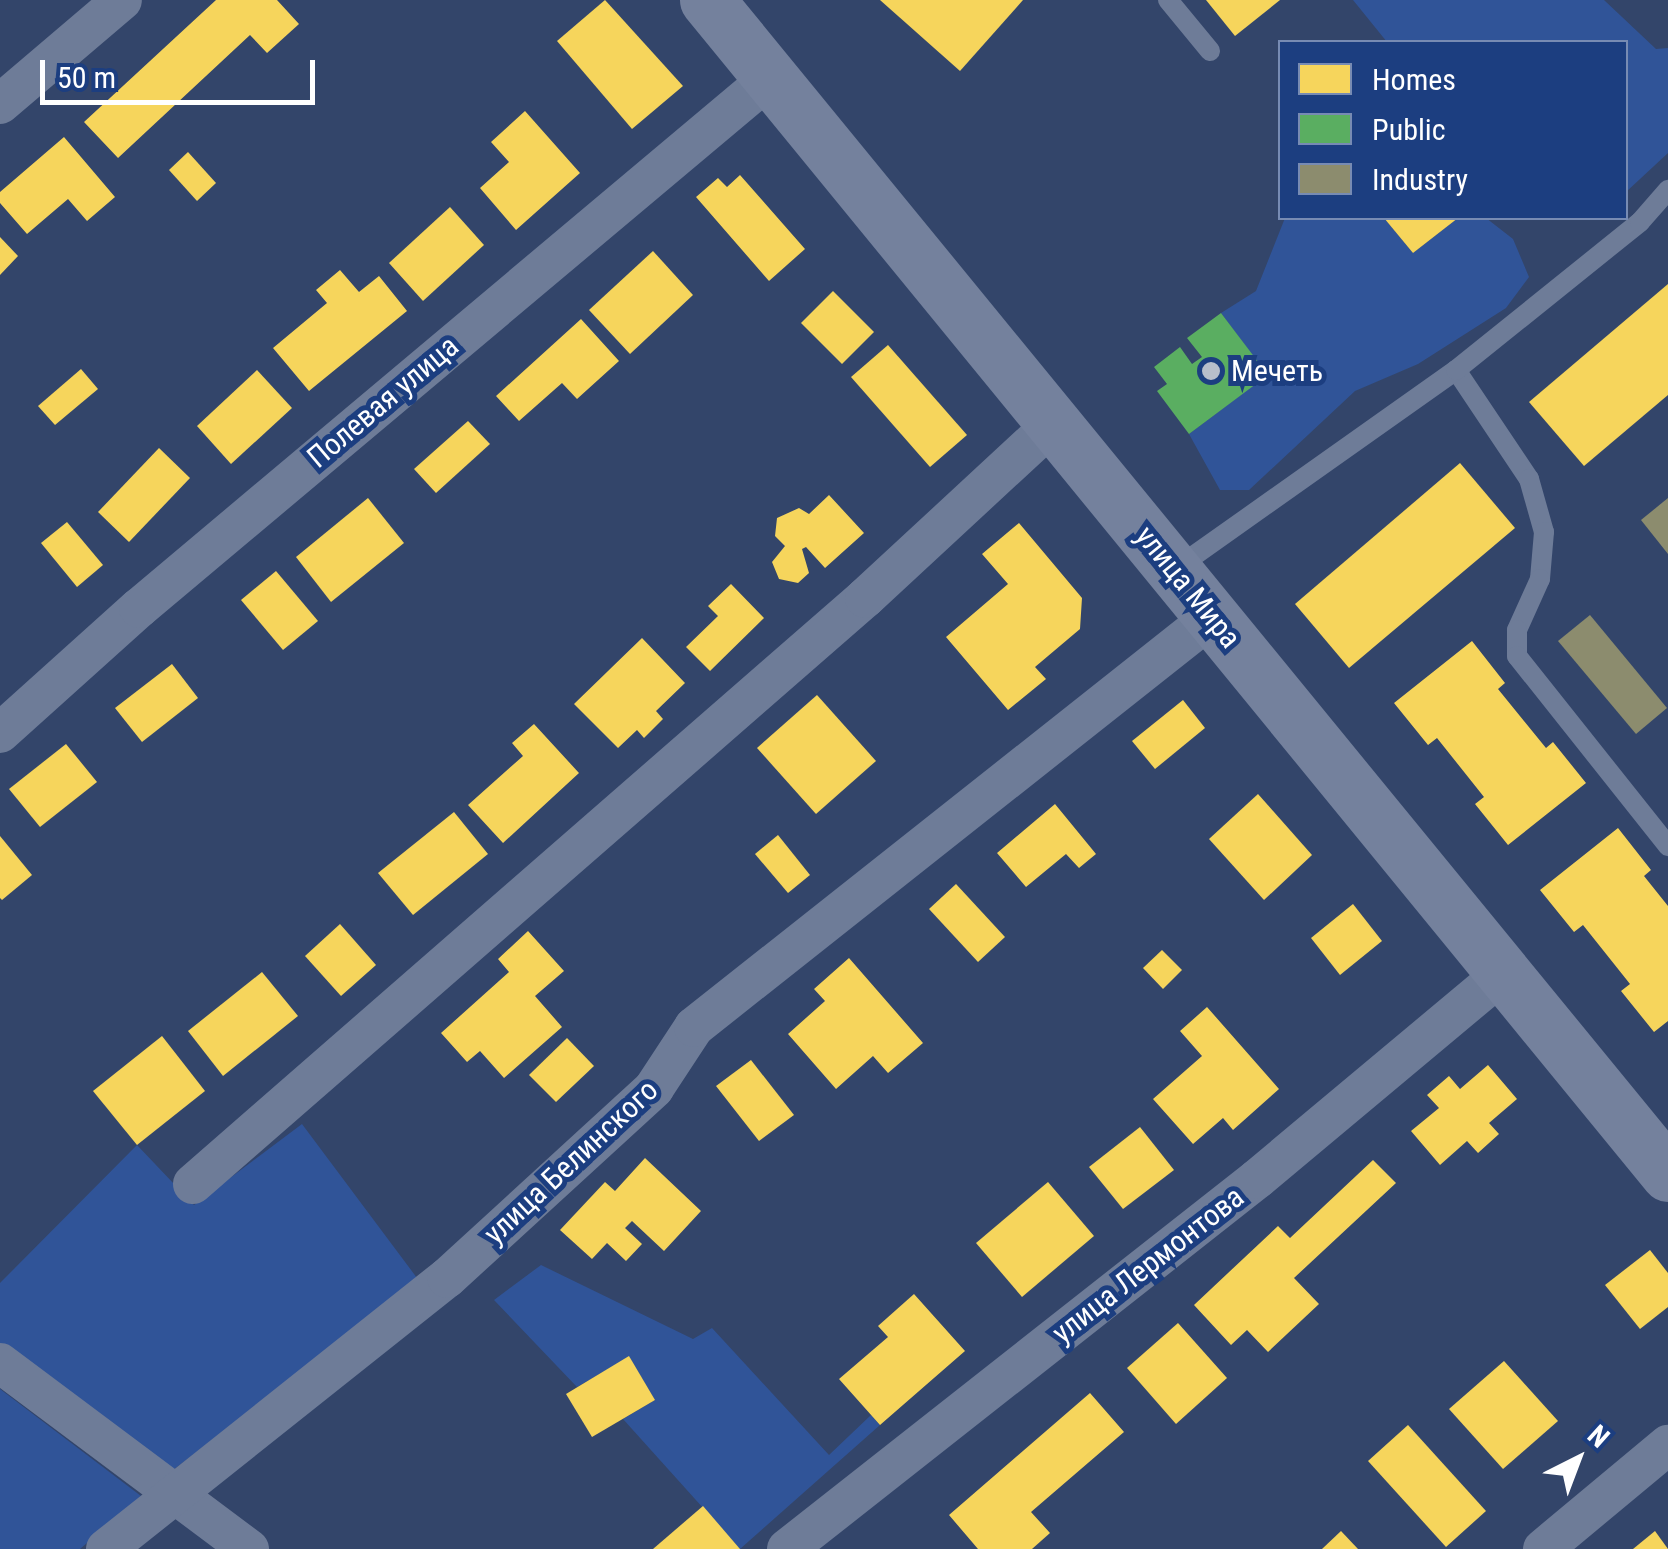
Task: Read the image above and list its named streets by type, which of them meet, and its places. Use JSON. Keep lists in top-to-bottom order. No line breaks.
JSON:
{"streets":{"street":["Полевая улица","улица Мира","улица Белинского","улица Лермонтова"]},"crossings":[["Полевая улица","улица Мира"],["улица Мира","улица Белинского"],["улица Мира","улица Лермонтова"]],"places":["Мечеть"],"legend":["Homes","Public","Industry"],"scale_bar":"50 m","north":"top right"}
